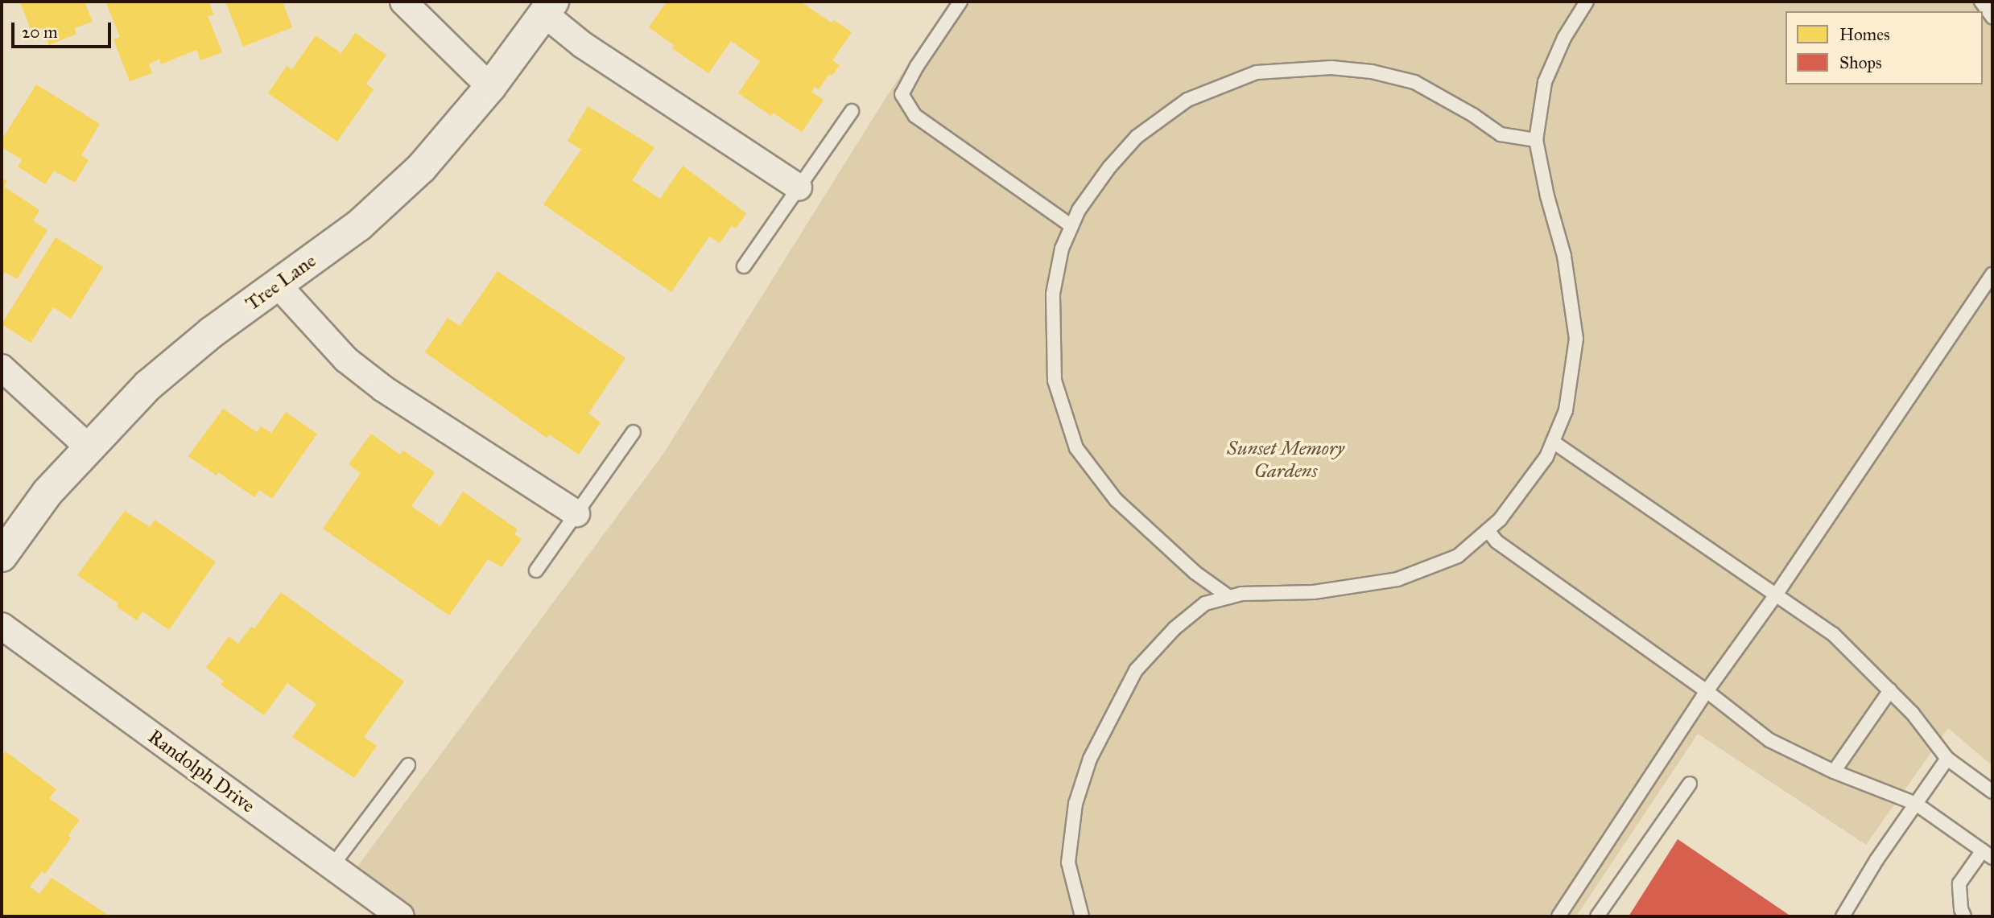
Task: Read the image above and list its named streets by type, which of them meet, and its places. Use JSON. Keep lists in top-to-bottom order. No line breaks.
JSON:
{"streets":{"street":["Tree Lane","Randolph Drive"]},"parks":["Sunset Memory Gardens"],"legend":["Homes","Shops"],"scale_bar":"20 m"}
